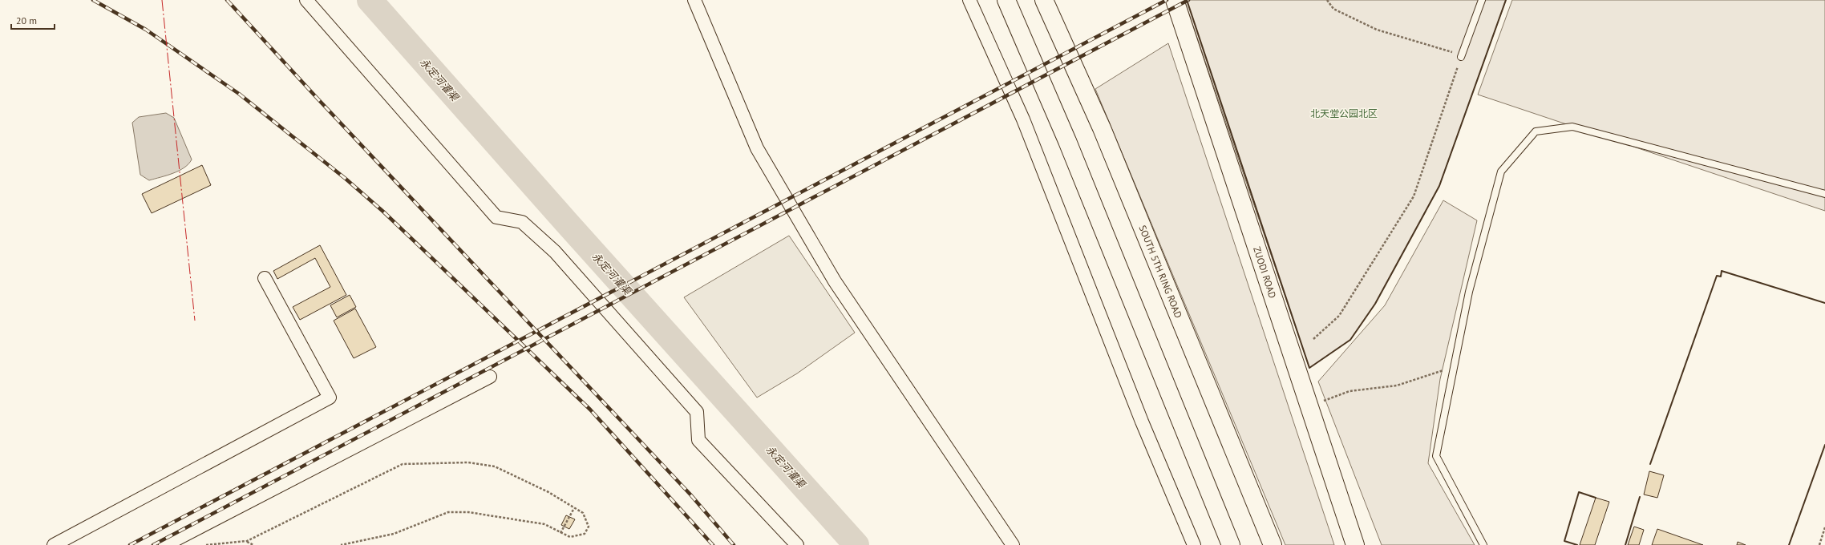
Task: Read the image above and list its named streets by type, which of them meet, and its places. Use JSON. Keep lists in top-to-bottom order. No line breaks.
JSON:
{"streets":{"main road":["SOUTH 5TH RING ROAD","ZUODI ROAD"]},"water":["永定河灌渠"],"parks":["北天堂公园北区"],"scale_bar":"20 m"}
